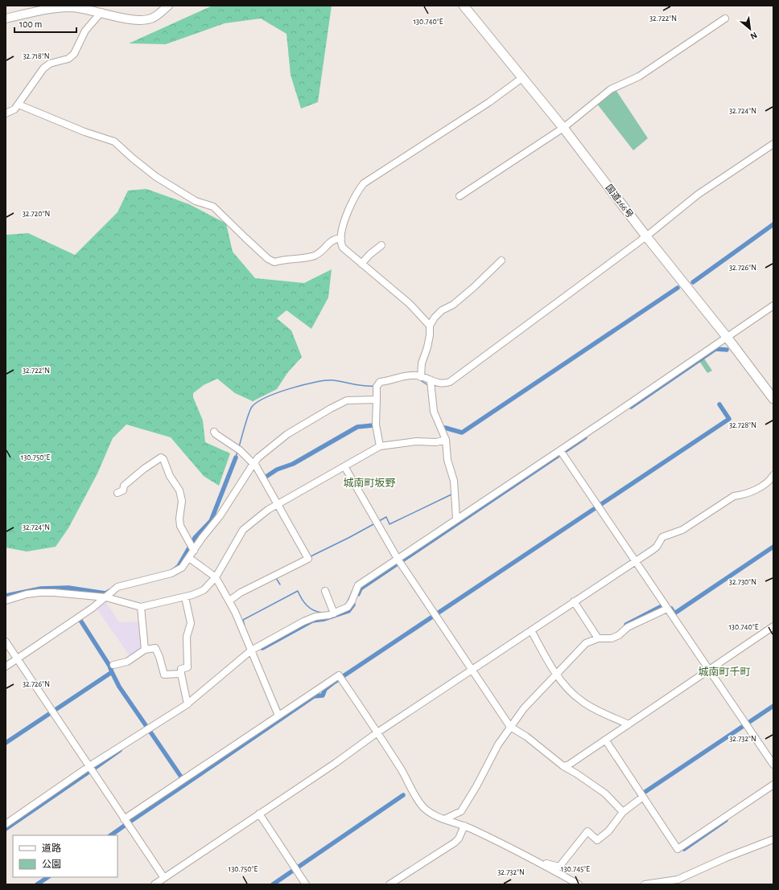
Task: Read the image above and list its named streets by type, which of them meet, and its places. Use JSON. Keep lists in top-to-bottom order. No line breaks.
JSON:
{"streets":{"highway":["国道266号"]},"districts":["城南町坂野","城南町千町"],"legend":["道路","公園"],"scale_bar":"100 m","north":"bottom right","coordinates":["32.722°N","130.740°E","32.718°N","32.724°N","32.720°N","32.726°N","32.728°N","130.750°E","32.730°N","32.732°N","130.745°E"]}
